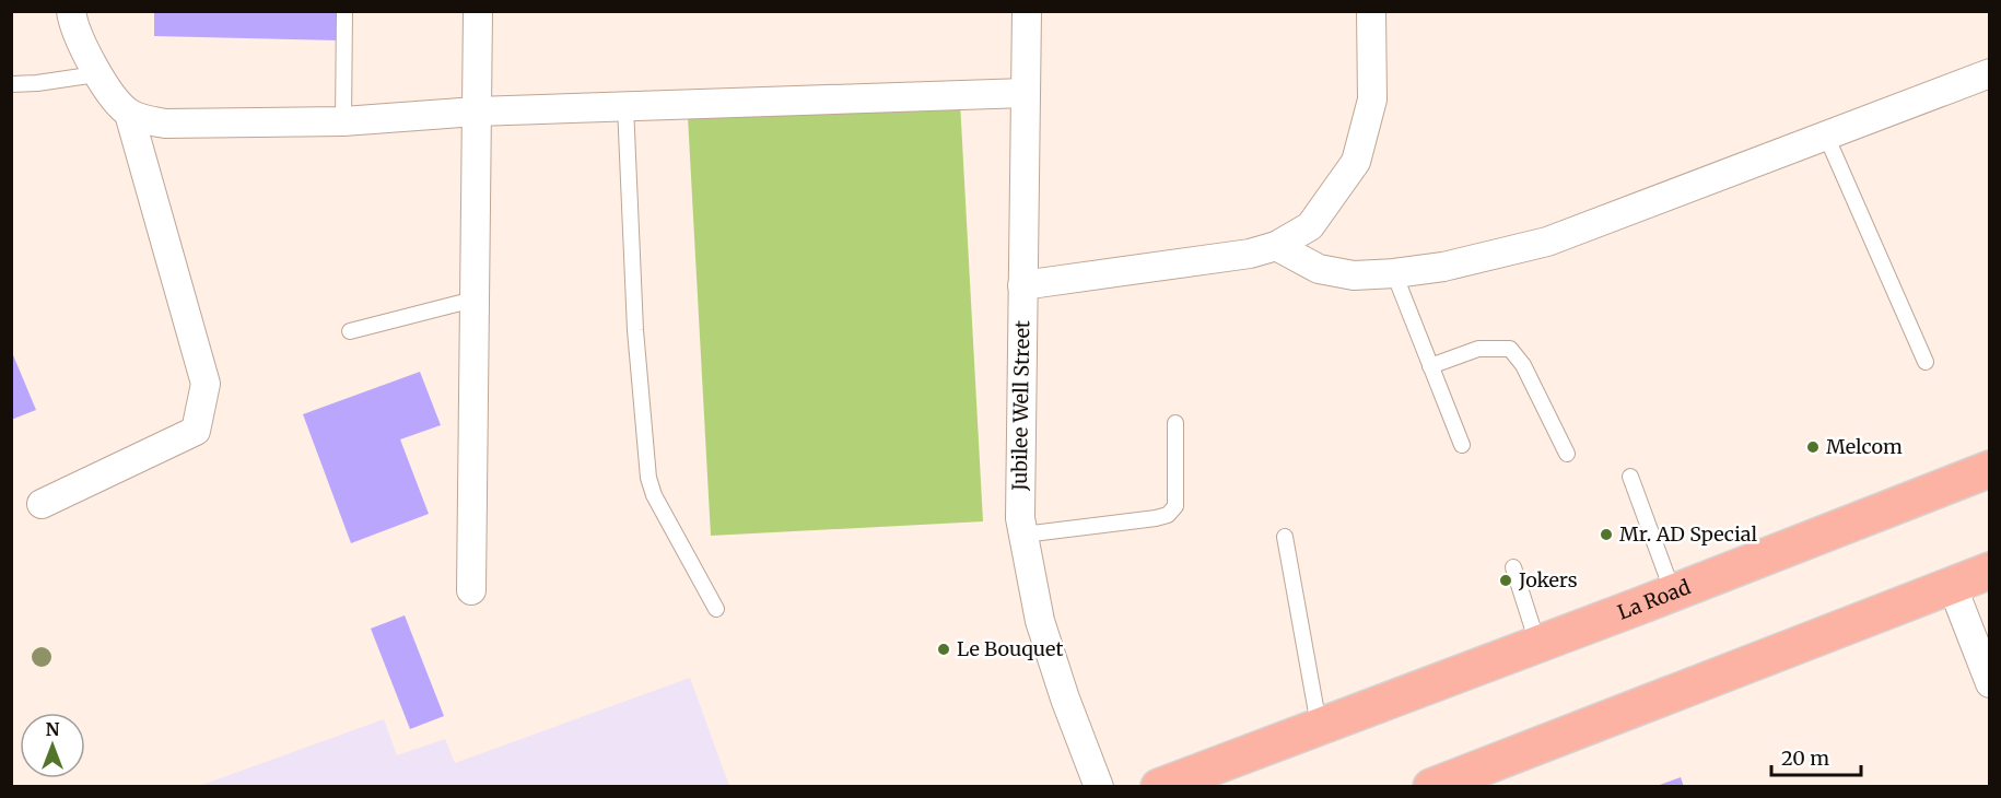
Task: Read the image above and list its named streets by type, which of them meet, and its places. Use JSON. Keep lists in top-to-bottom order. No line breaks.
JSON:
{"streets":{"main road":["La Road"],"street":["Jubilee Well Street"]},"places":["Melcom","Mr. AD Special","Jokers","Le Bouquet"],"scale_bar":"20 m","north":"top"}
